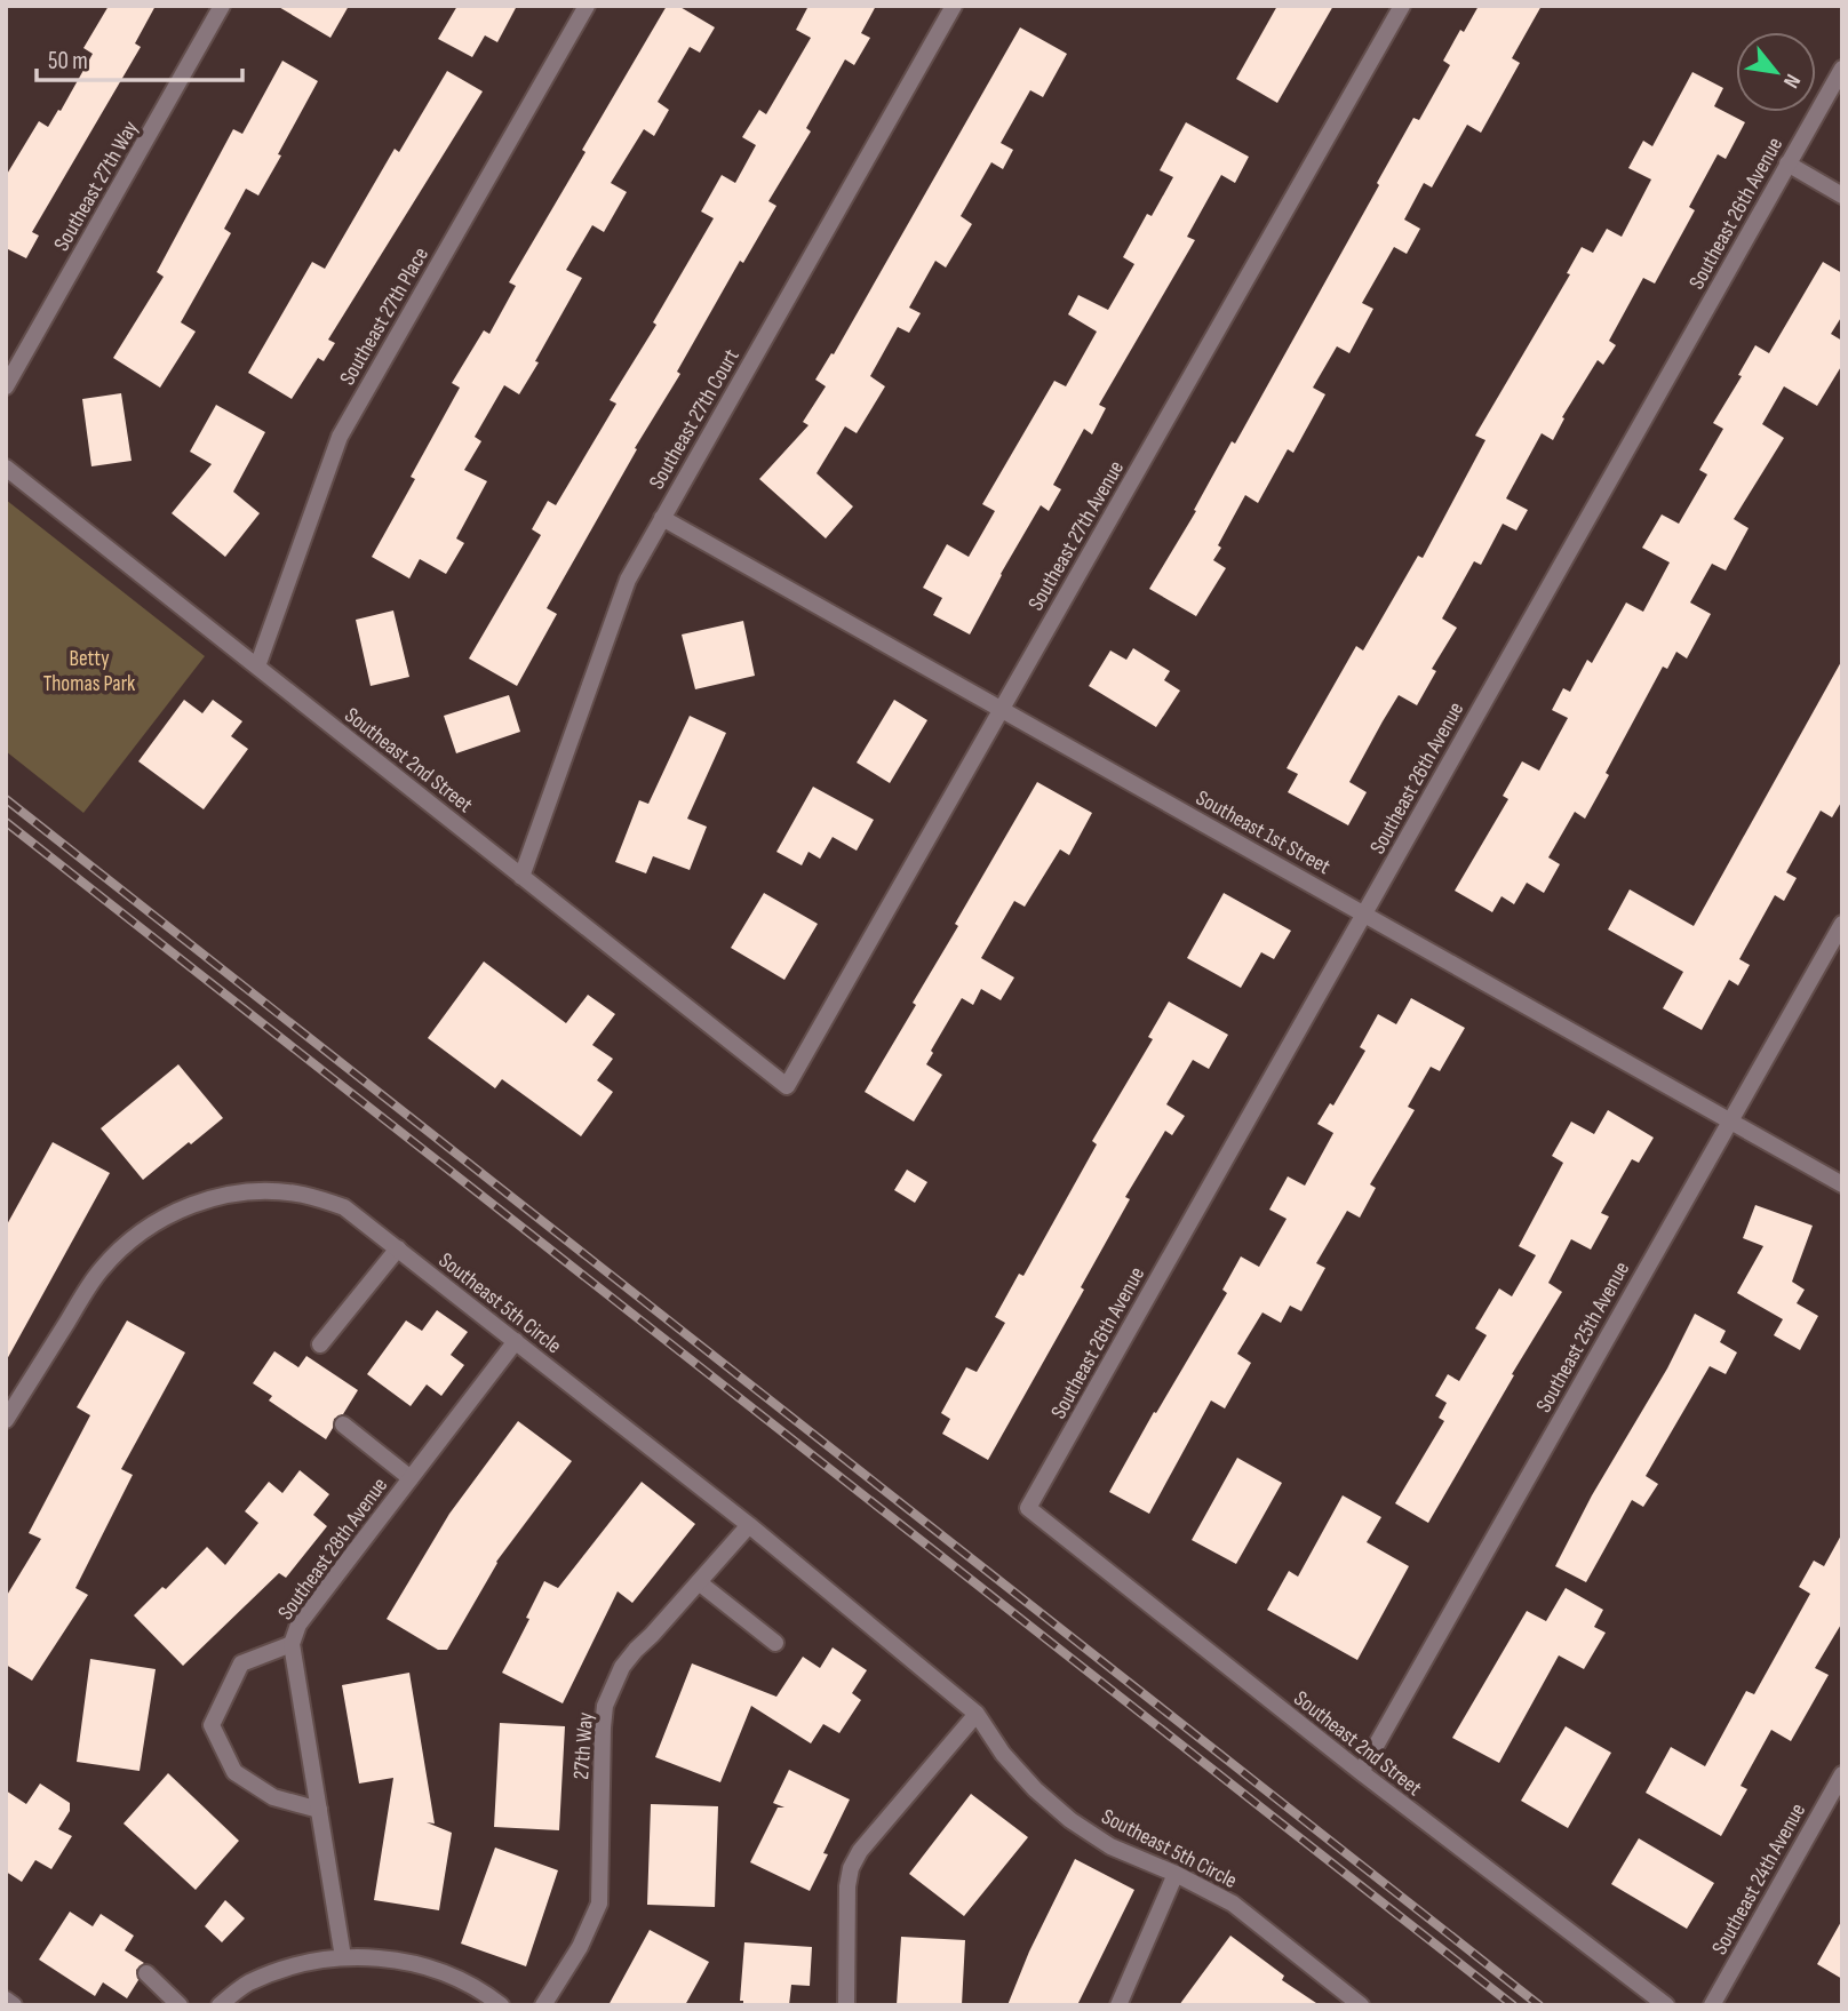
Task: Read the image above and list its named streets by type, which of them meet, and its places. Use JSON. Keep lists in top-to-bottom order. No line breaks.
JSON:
{"streets":{"street":["Southeast 27th Way","Southeast 26th Avenue","Southeast 27th Place","Southeast 27th Court","Southeast 27th Avenue","Southeast 2nd Street","Southeast 1st Street","Southeast 5th Circle","Southeast 25th Avenue","Southeast 28th Avenue","27th Way","Southeast 24th Avenue"]},"crossings":[["Southeast 26th Avenue","Southeast 2nd Street"],["Southeast 26th Avenue","Southeast 1st Street"],["Southeast 27th Place","Southeast 2nd Street"],["Southeast 27th Court","Southeast 2nd Street"],["Southeast 27th Court","Southeast 1st Street"],["Southeast 27th Avenue","Southeast 2nd Street"],["Southeast 27th Avenue","Southeast 1st Street"],["Southeast 2nd Street","Southeast 25th Avenue"],["Southeast 1st Street","Southeast 25th Avenue"],["Southeast 5th Circle","Southeast 28th Avenue"],["Southeast 5th Circle","27th Way"]],"parks":["Betty Thomas Park"],"scale_bar":"50 m","north":"bottom right"}
